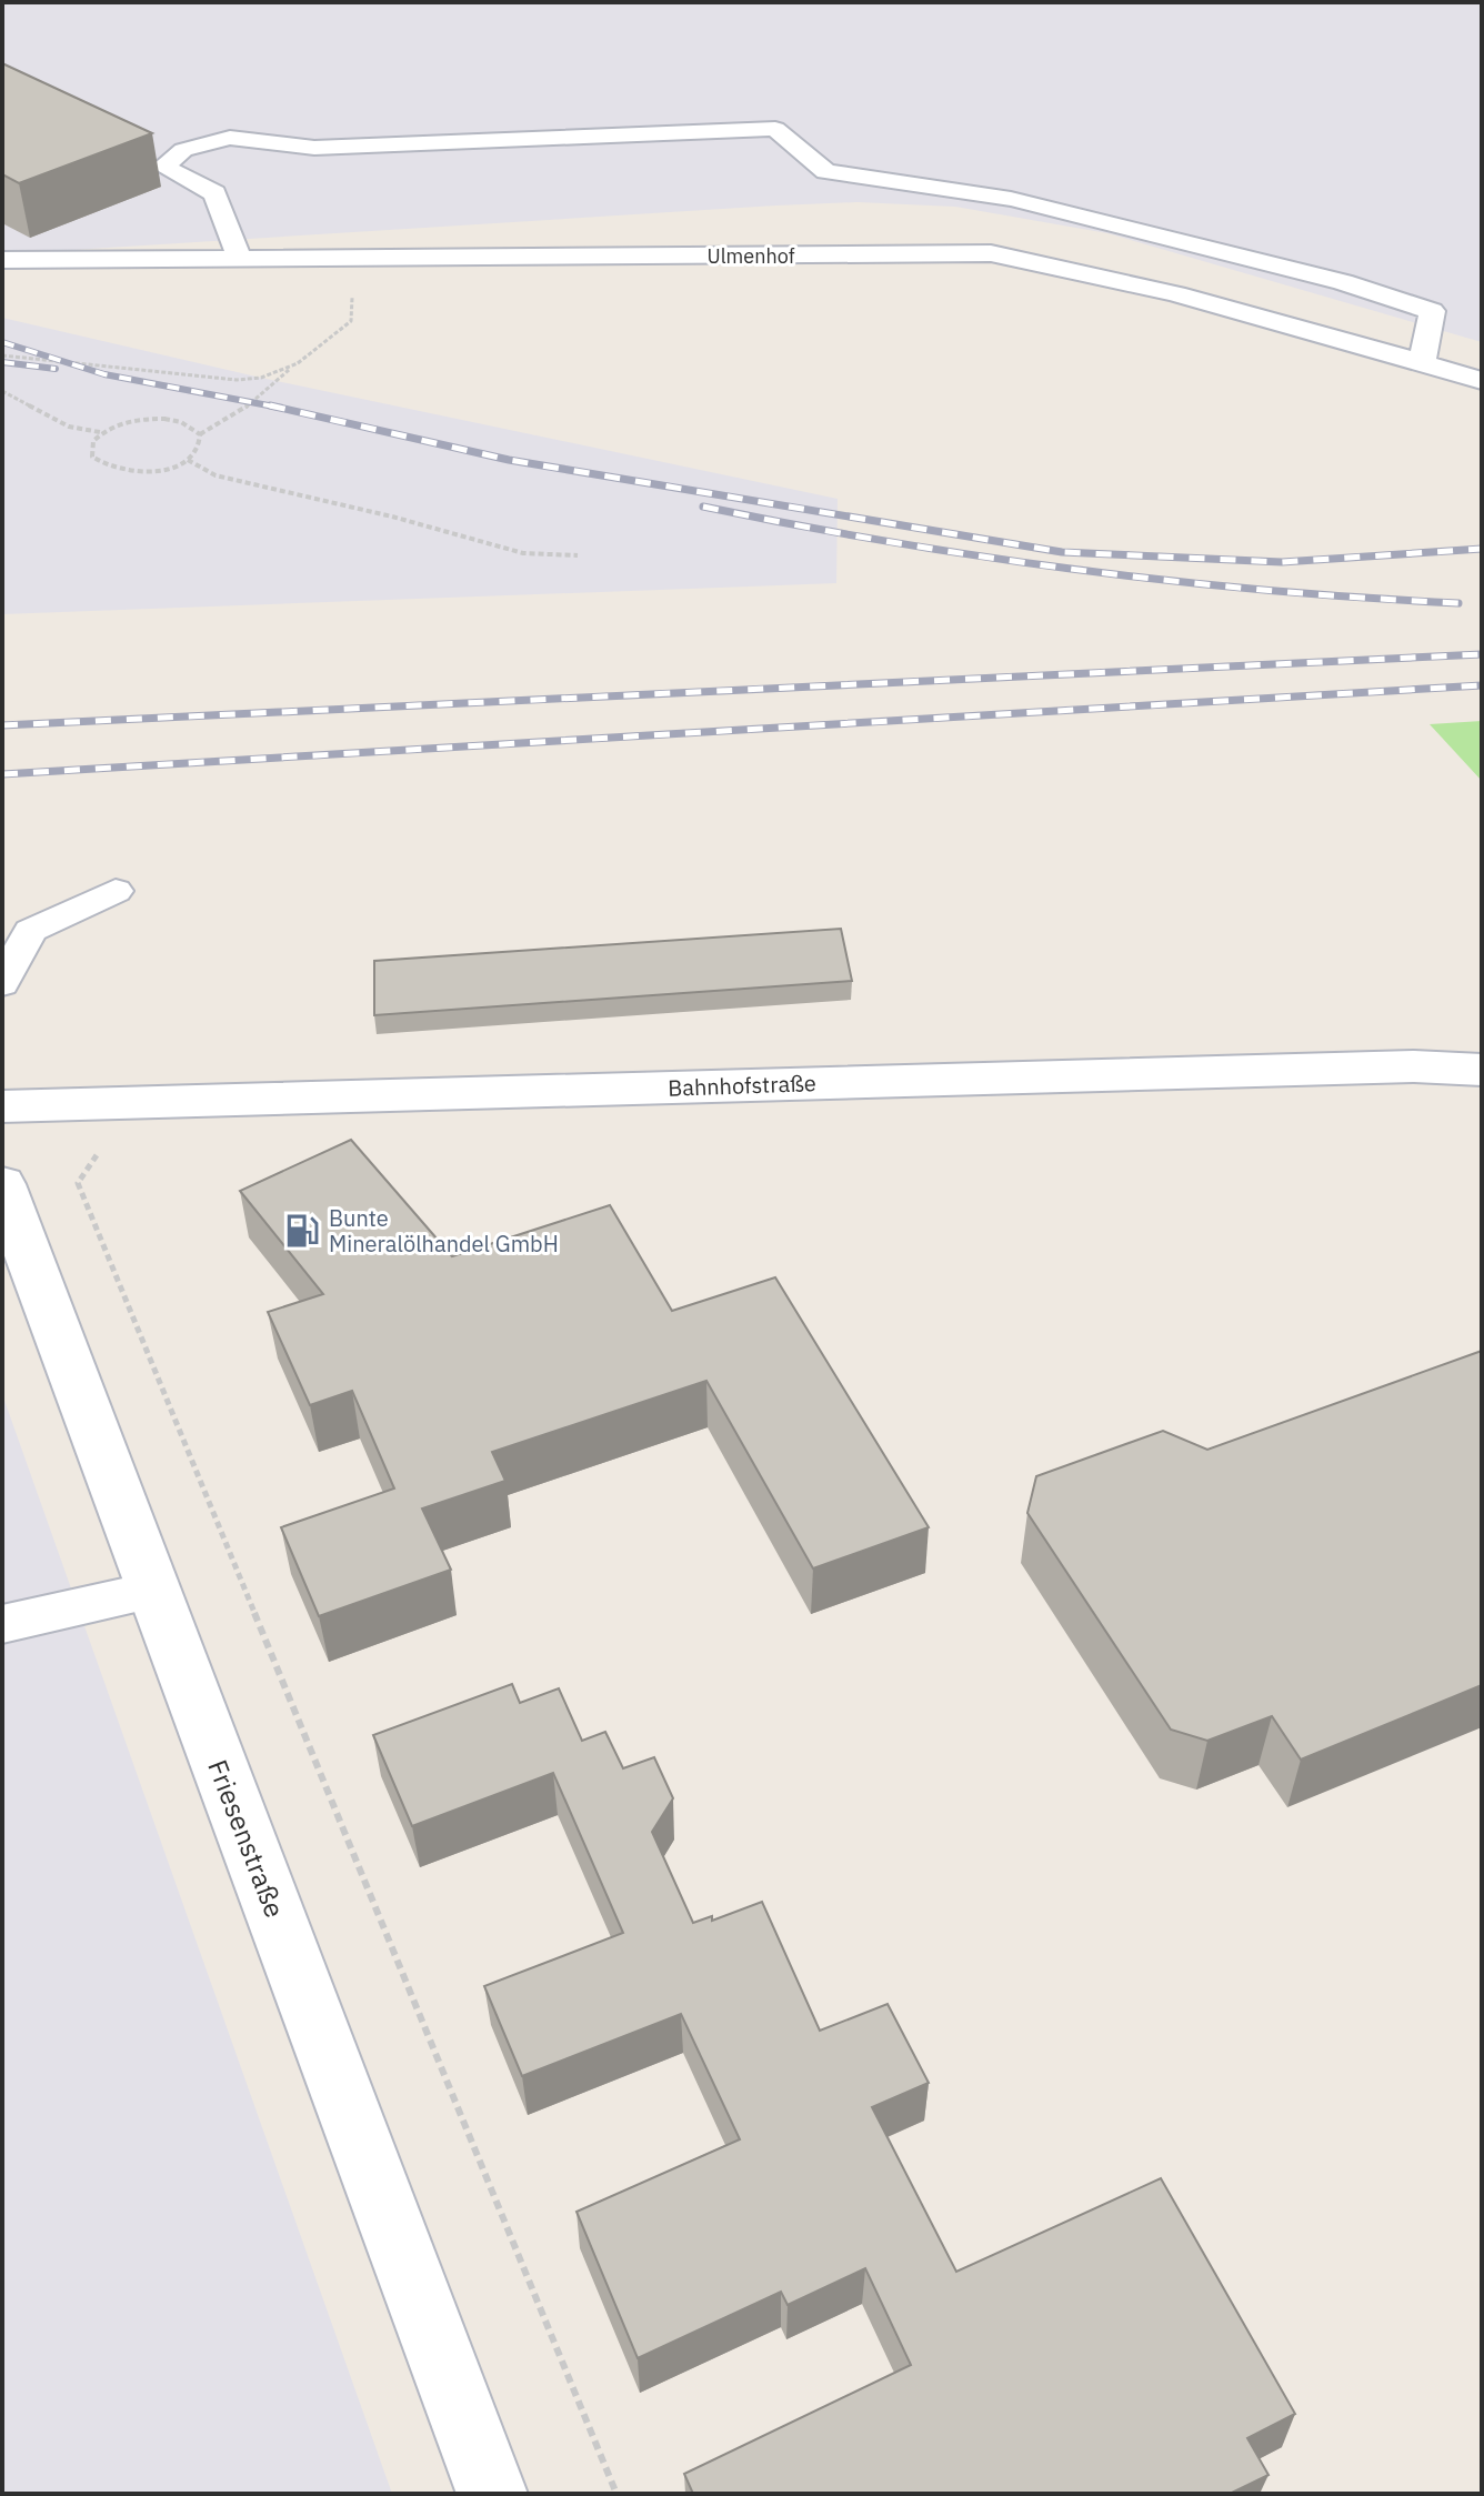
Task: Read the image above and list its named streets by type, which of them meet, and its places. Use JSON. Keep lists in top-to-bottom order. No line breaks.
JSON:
{"streets":{"street":["Bahnhofstraße","Friesenstraße"],"lane":["Ulmenhof"]},"places":{"fuel station":["Bunte Mineralölhandel GmbH"]}}
